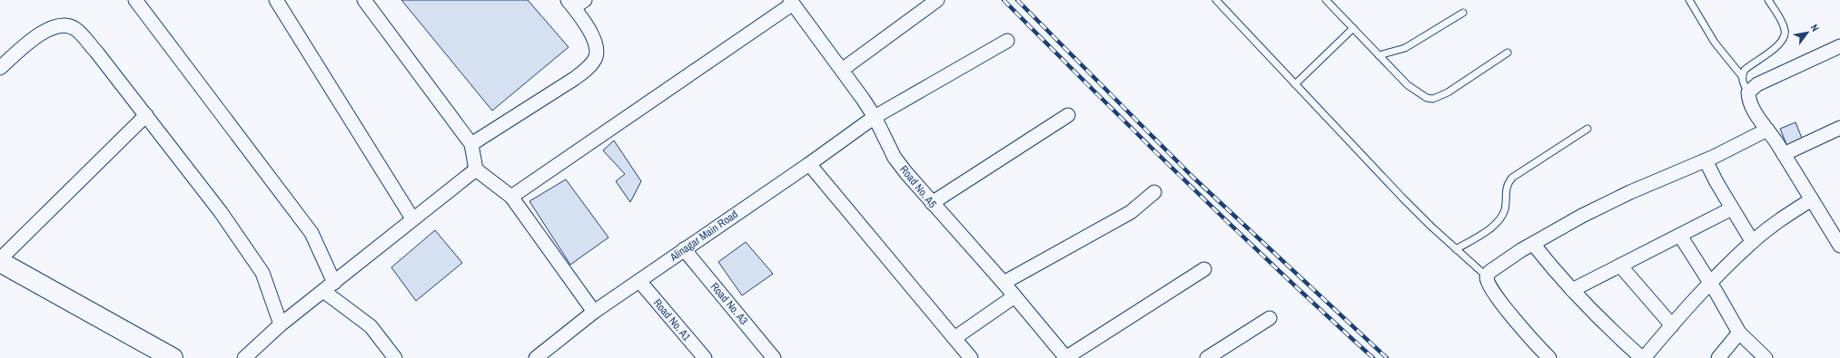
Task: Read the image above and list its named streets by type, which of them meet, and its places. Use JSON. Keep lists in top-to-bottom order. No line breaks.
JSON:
{"streets":{"street":["Road No. A5","Alinagar Main Road","Road No. A3","Road No. A1"]},"crossings":[["Road No. A5","Alinagar Main Road"],["Alinagar Main Road","Road No. A3"],["Alinagar Main Road","Road No. A1"]],"north":"top right"}
